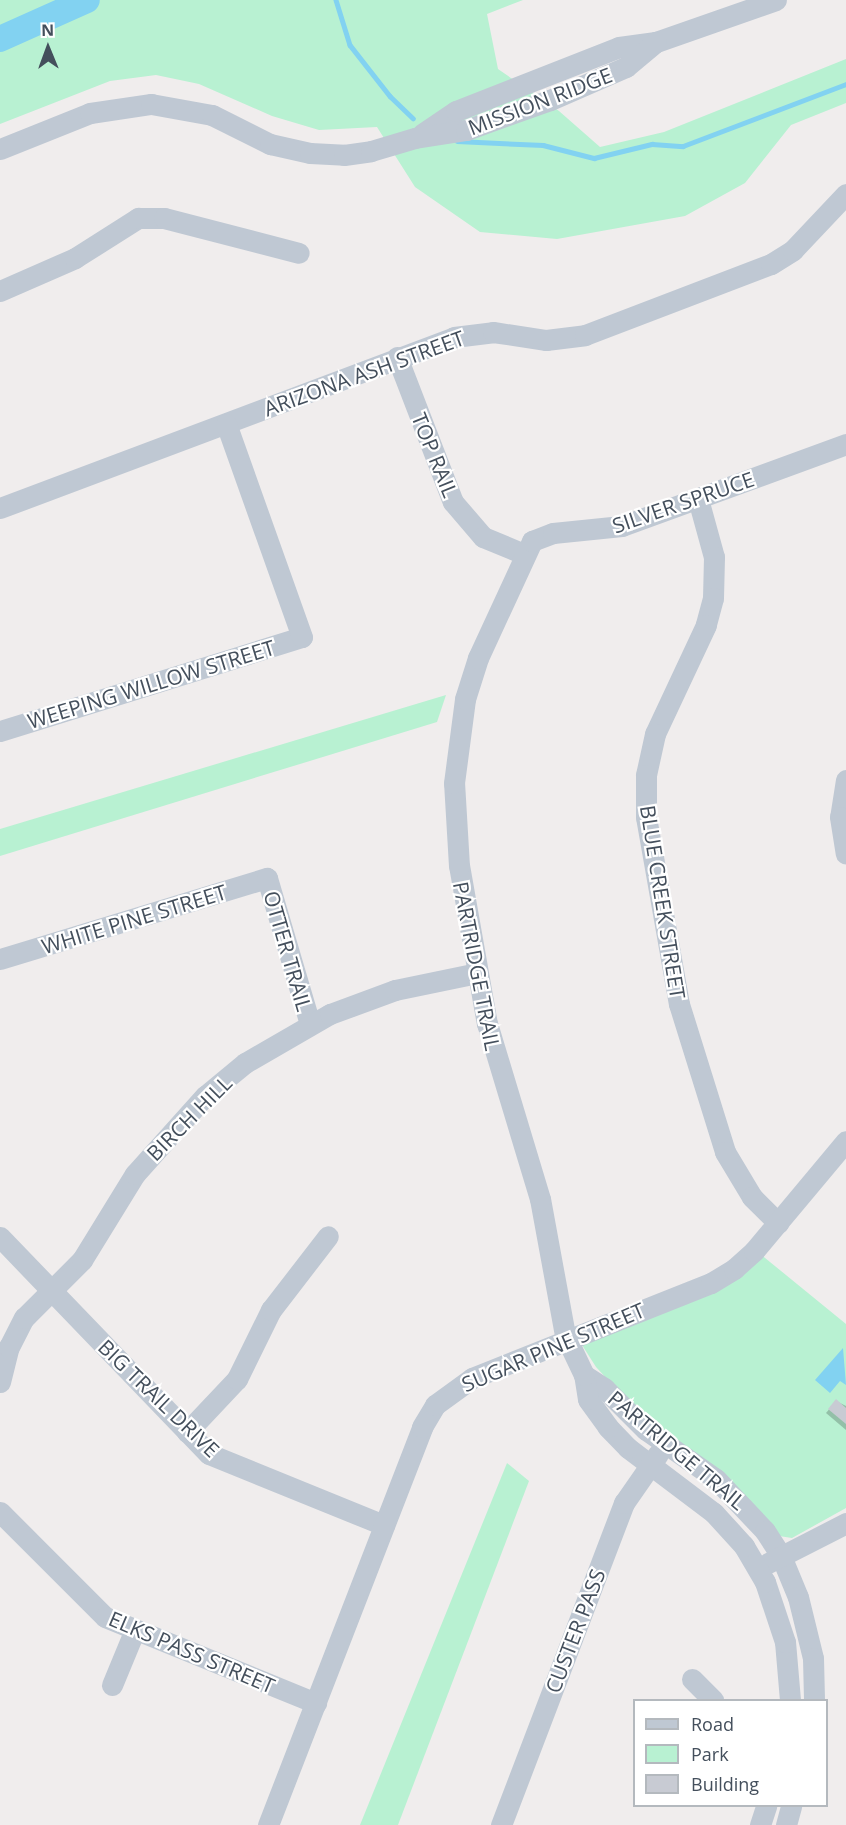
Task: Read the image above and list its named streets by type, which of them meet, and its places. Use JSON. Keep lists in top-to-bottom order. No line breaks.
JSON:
{"streets":{"street":["MISSION RIDGE","ARIZONA ASH STREET","TOP RAIL","SILVER SPRUCE","WEEPING WILLOW STREET","BLUE CREEK STREET","WHITE PINE STREET","OTTER TRAIL","PARTRIDGE TRAIL","BIRCH HILL","SUGAR PINE STREET","BIG TRAIL DRIVE","CUSTER PASS","ELKS PASS STREET"]},"crossings":[["ARIZONA ASH STREET","TOP RAIL"],["ARIZONA ASH STREET","WEEPING WILLOW STREET"],["TOP RAIL","SILVER SPRUCE"],["TOP RAIL","PARTRIDGE TRAIL"],["SILVER SPRUCE","BLUE CREEK STREET"],["SILVER SPRUCE","PARTRIDGE TRAIL"],["BLUE CREEK STREET","SUGAR PINE STREET"],["WHITE PINE STREET","OTTER TRAIL"],["OTTER TRAIL","BIRCH HILL"],["PARTRIDGE TRAIL","BIRCH HILL"],["PARTRIDGE TRAIL","SUGAR PINE STREET"],["PARTRIDGE TRAIL","CUSTER PASS"],["BIRCH HILL","BIG TRAIL DRIVE"],["SUGAR PINE STREET","BIG TRAIL DRIVE"],["SUGAR PINE STREET","ELKS PASS STREET"]],"legend":["Road","Park","Building"],"north":"top"}
